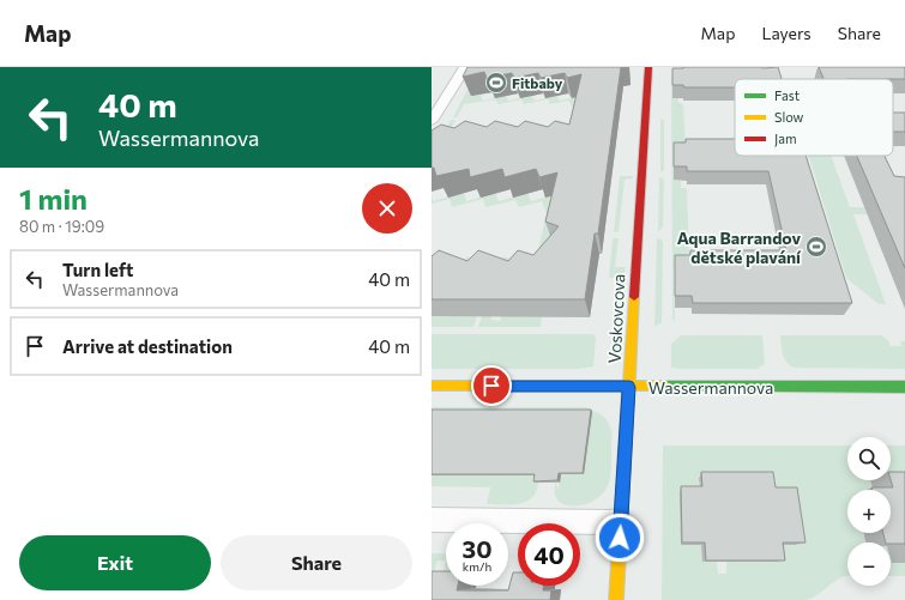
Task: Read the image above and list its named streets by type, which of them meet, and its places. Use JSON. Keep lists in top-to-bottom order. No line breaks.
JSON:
{"streets":{"street":["Voskovcova","Wassermannova"]},"crossings":[["Voskovcova","Wassermannova"]],"places":{"sports":["Fitbaby","Aqua Barrandov dětské plavání"]},"legend":["Fast","Slow","Jam"],"page":{"header":"Map","nav":["Map","Layers","Share"],"turn":["40 m","Wassermannova"],"heading":["1 min","80 m · 19:09"],"list":[{"name":"Turn left","note":"Wassermannova","value":"40 m"},{"name":"Arrive at destination","value":"40 m"}],"map_buttons":["+","−"],"speed":"30 km/h","limit":"40","buttons":["Exit","Share"]}}
